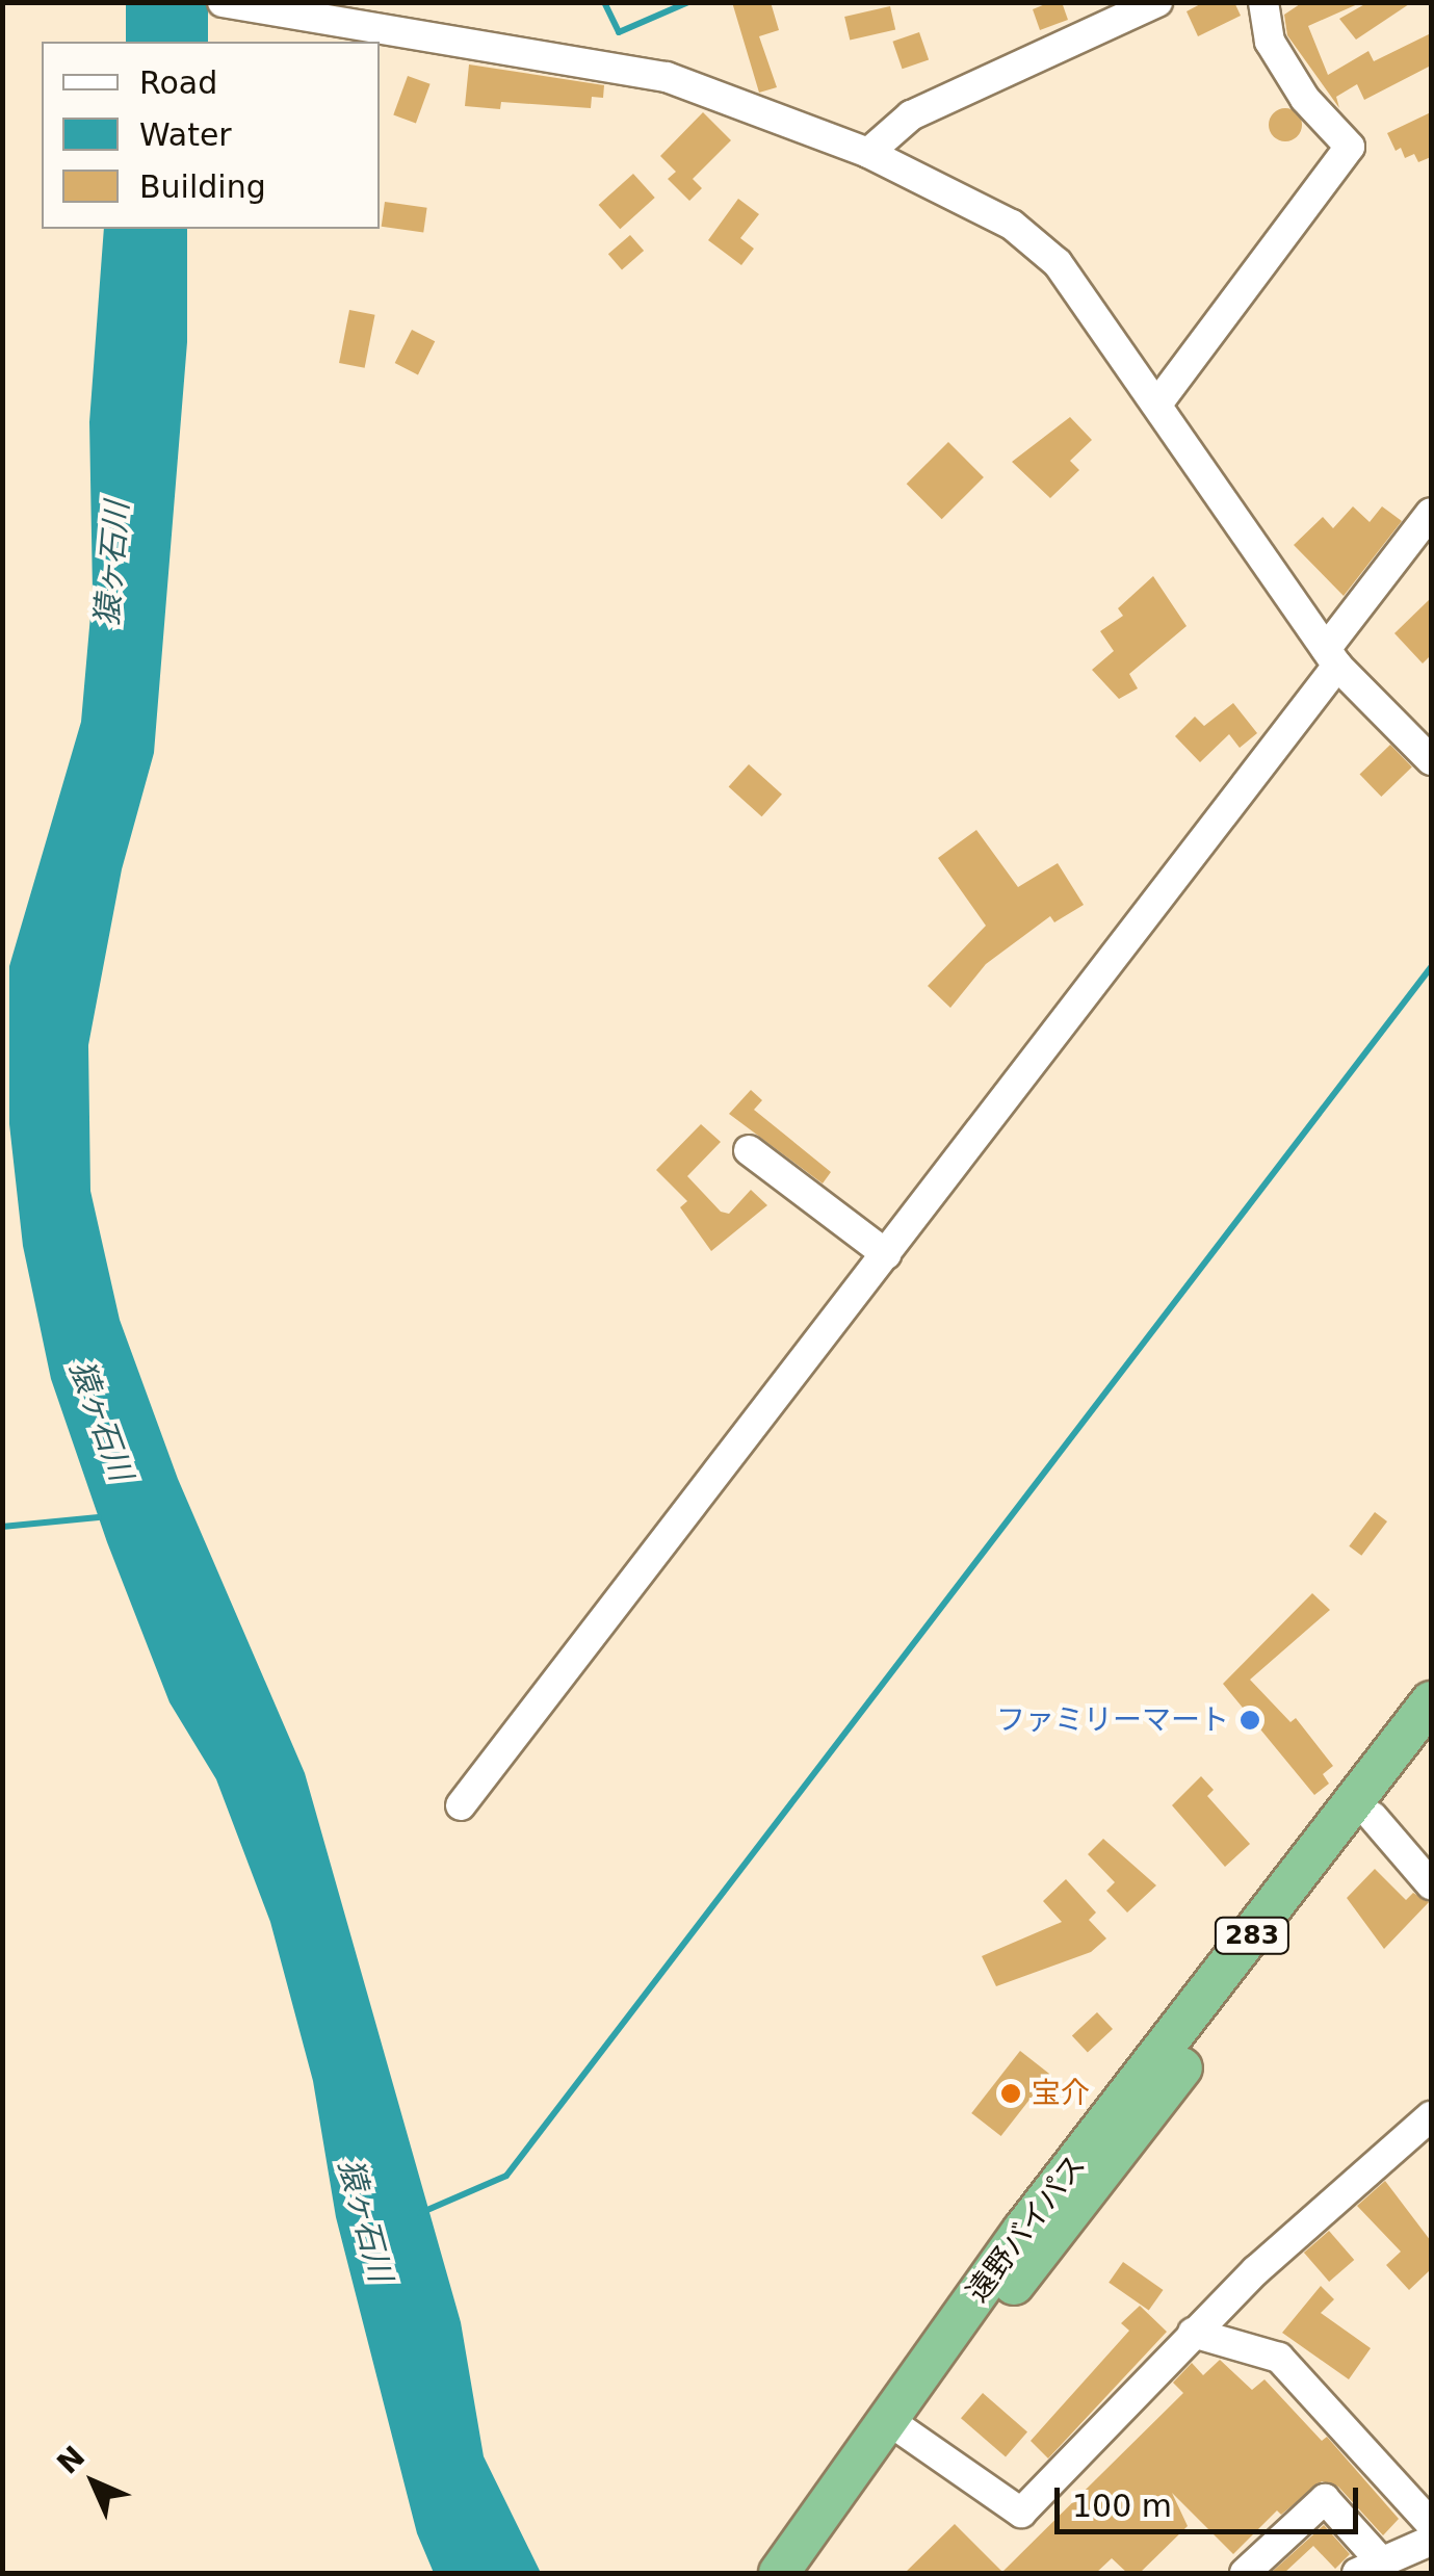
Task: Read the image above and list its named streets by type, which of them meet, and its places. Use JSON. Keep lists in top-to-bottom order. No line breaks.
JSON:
{"streets":{"highway":["283","遠野バイパス"]},"water":["猿ヶ石川"],"places":["ファミリーマート","宝介"],"legend":["Road","Water","Building"],"scale_bar":"100 m","north":"top left"}
